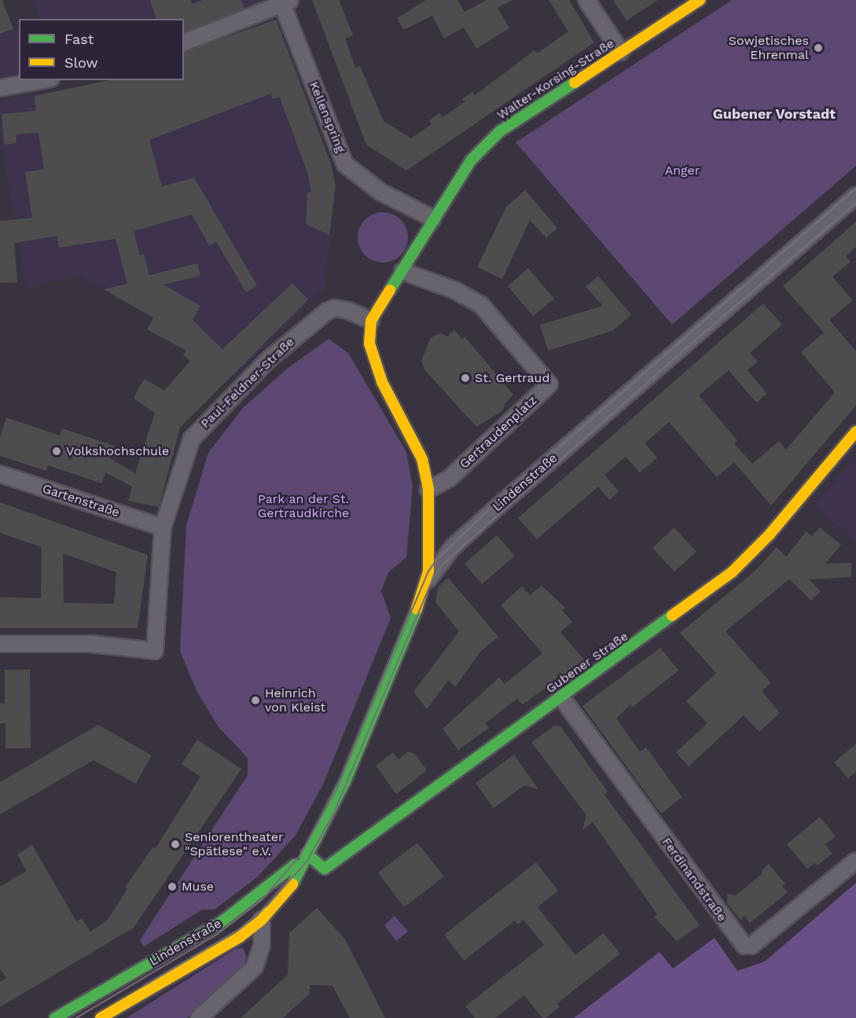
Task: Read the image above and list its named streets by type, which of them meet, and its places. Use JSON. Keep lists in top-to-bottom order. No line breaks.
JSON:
{"streets":{"street":["Walter-Korsing-Straße","Kellenspring","Paul-Feldner-Straße","Gertraudenplatz","Lindenstraße","Gartenstraße","Gubener Straße","Ferdinandstraße"]},"crossings":[["Walter-Korsing-Straße","Kellenspring"],["Walter-Korsing-Straße","Paul-Feldner-Straße"],["Walter-Korsing-Straße","Gertraudenplatz"],["Paul-Feldner-Straße","Gartenstraße"],["Lindenstraße","Gubener Straße"],["Gubener Straße","Ferdinandstraße"]],"districts":["Gubener Vorstadt"],"parks":["Anger","Park an der St. Gertraudkirche"],"places":["Sowjetisches Ehrenmal","St. Gertraud","Volkshochschule","Heinrich von Kleist","Seniorentheater \"Spätlese\" e.V.","Muse"],"legend":["Fast","Slow"]}
